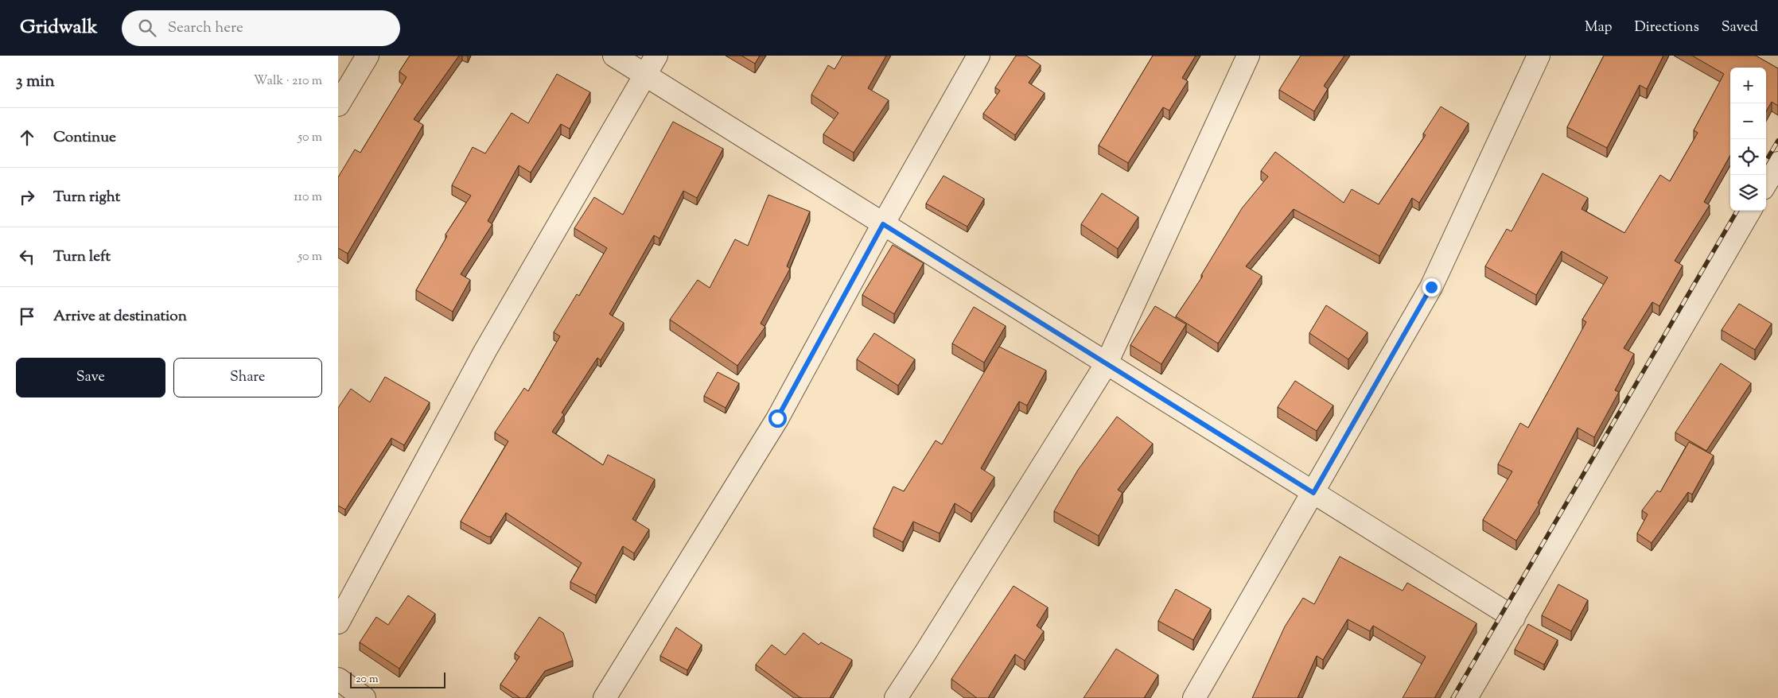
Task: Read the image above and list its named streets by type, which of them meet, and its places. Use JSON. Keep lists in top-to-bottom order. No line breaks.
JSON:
{"scale_bar":"20 m","page":{"header":"Gridwalk","search":"Search here","nav":["Map","Directions","Saved"],"heading":["3 min","Walk · 210 m"],"map_buttons":["+","−"],"list":[["Continue","50 m"],["Turn right","110 m"],["Turn left","50 m"],"Arrive at destination"],"buttons":["Save","Share"],"scale":"20 m"}}
